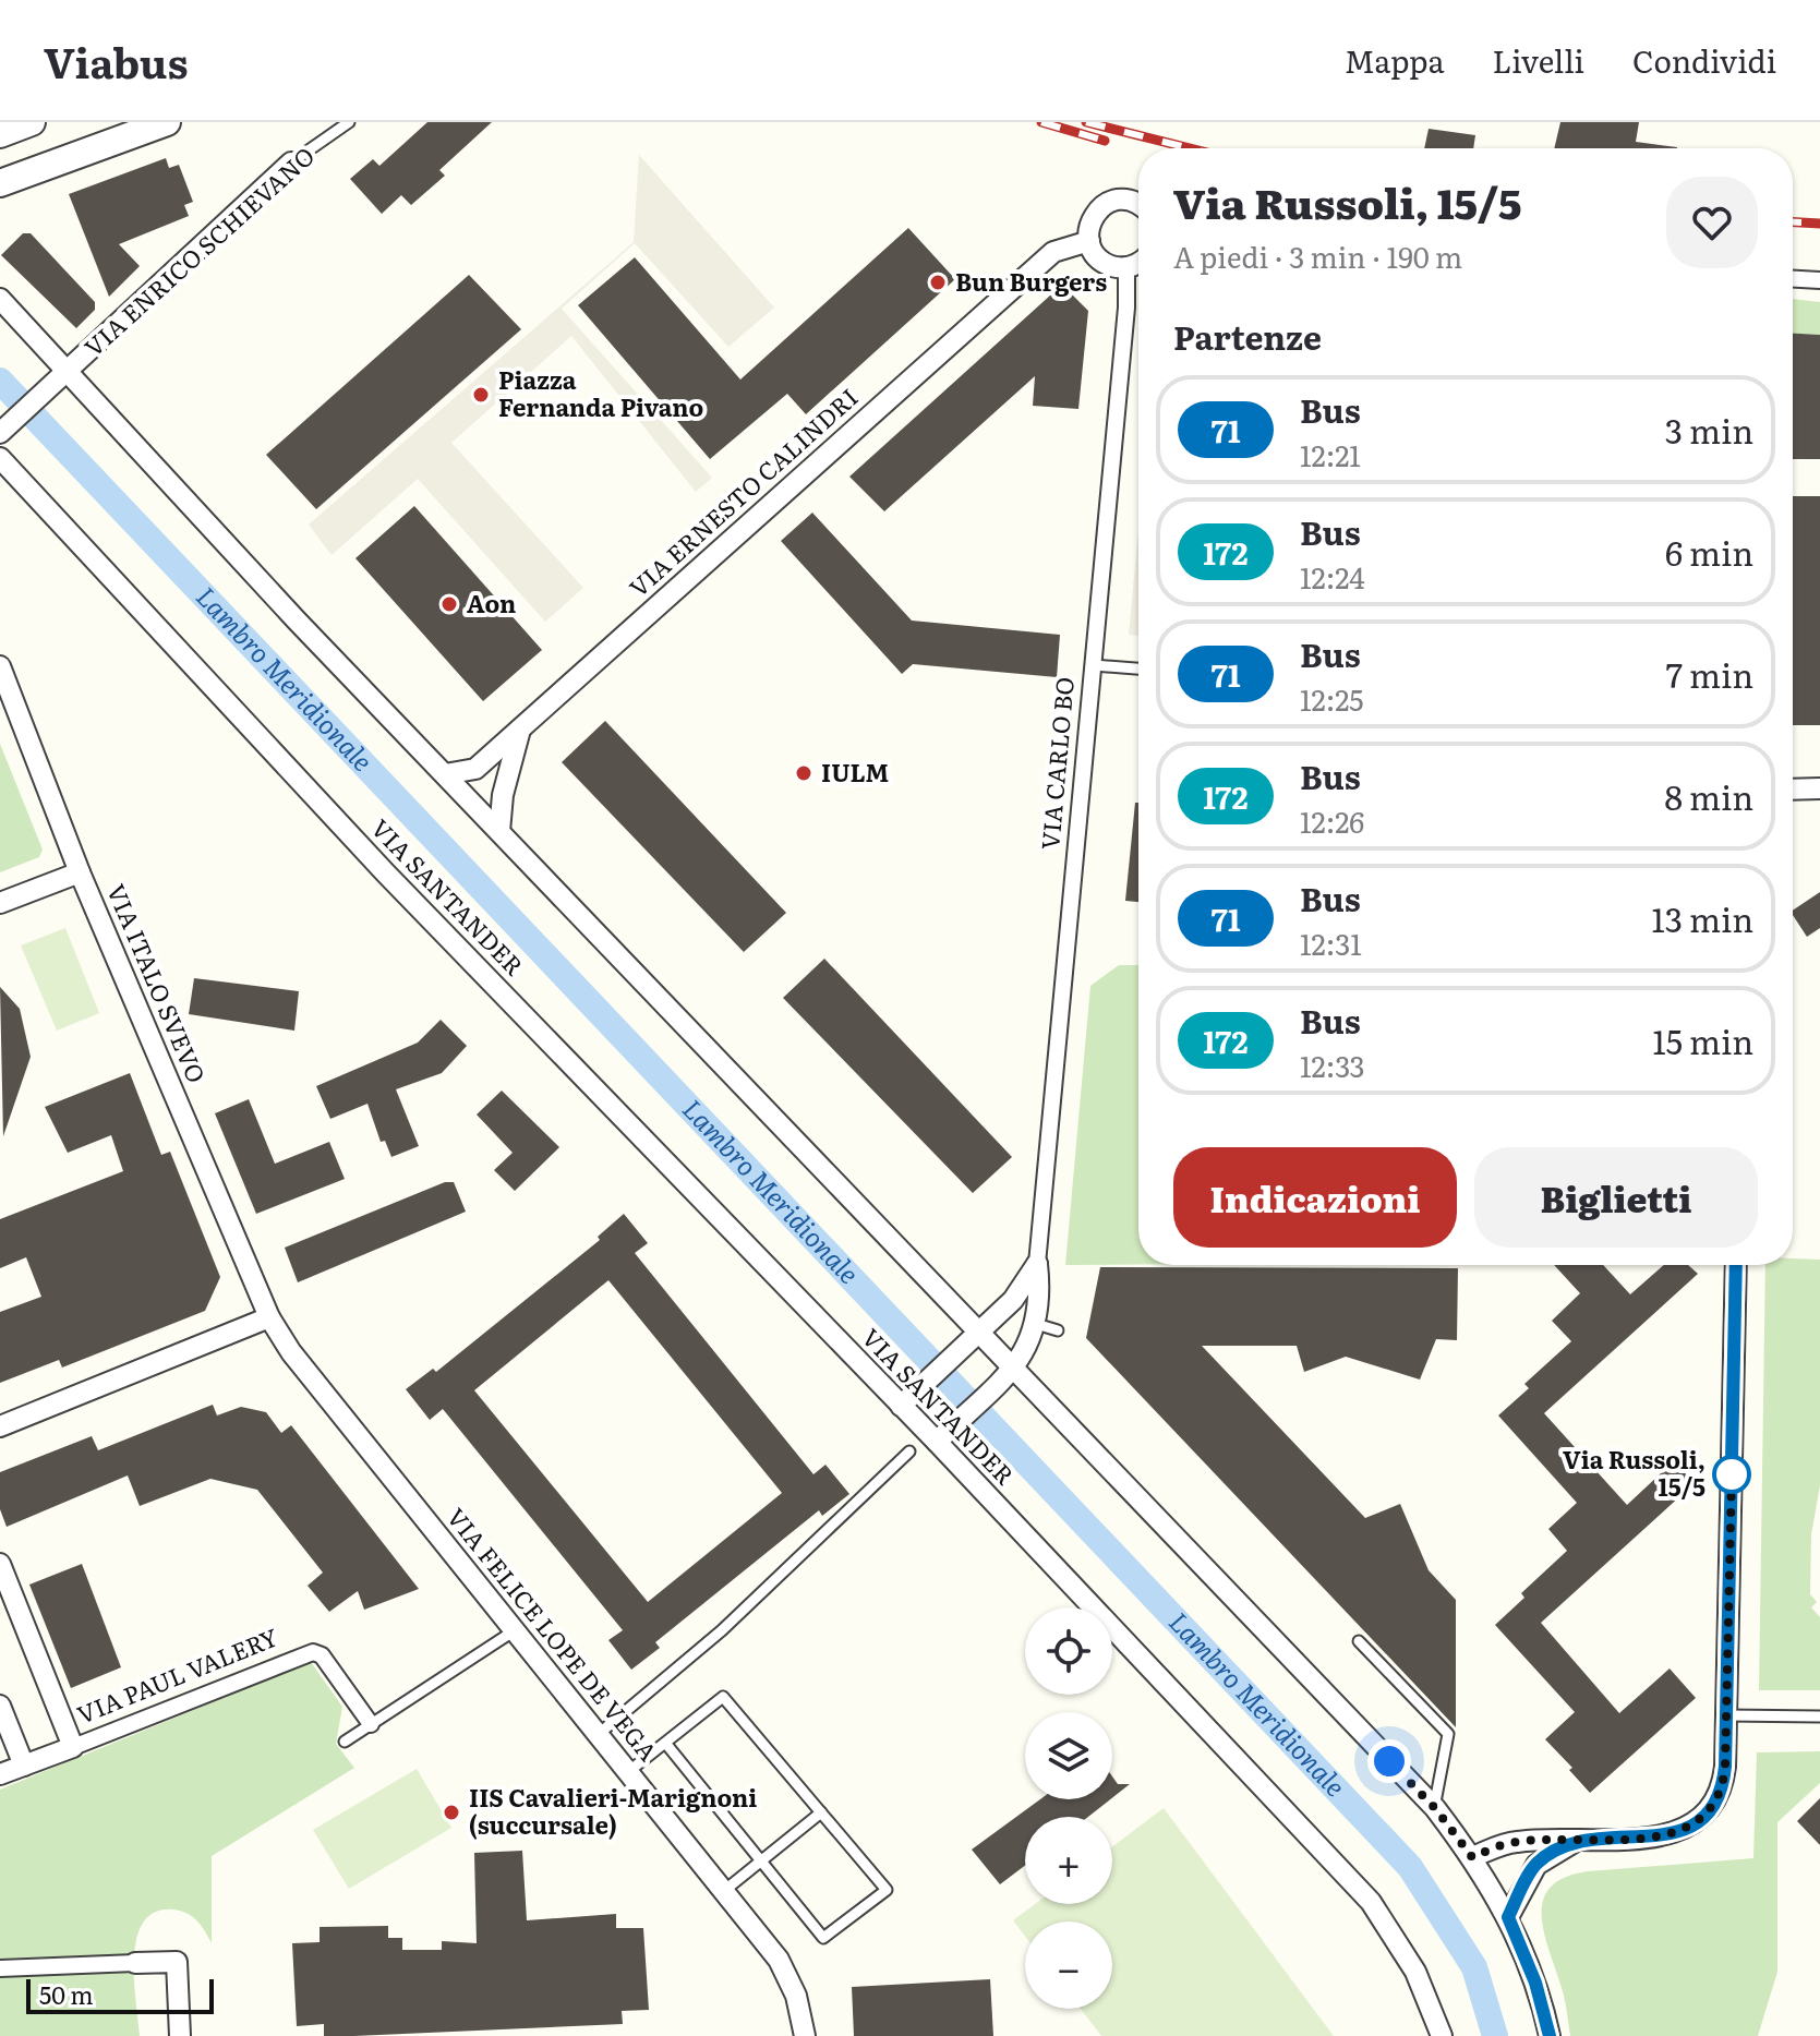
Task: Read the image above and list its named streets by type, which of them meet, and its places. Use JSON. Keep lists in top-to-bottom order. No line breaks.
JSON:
{"streets":{"street":["VIA ENRICO SCHIEVANO","VIA ERNESTO CALINDRI","VIA CARLO BO","VIA SANTANDER","VIA ITALO SVEVO","VIA FELICE LOPE DE VEGA","VIA PAUL VALERY"]},"crossings":[["VIA CARLO BO","VIA SANTANDER"],["VIA ITALO SVEVO","VIA FELICE LOPE DE VEGA"]],"water":["Lambro Meridionale"],"places":["Bun Burgers","Piazza Fernanda Pivano","Aon","IULM","Via Russoli, 15/5","IIS Cavalieri-Marignoni (succursale)"],"lines":["bus line 71"],"scale_bar":"50 m","page":{"header":"Viabus","nav":["Mappa","Livelli","Condividi"],"heading":[["Via Russoli, 15/5","A piedi · 3 min · 190 m"],"Partenze"],"list":[{"mark":"71","name":"Bus","note":"12:21","value":"3 min"},{"mark":"172","name":"Bus","note":"12:24","value":"6 min"},{"mark":"71","name":"Bus","note":"12:25","value":"7 min"},{"mark":"172","name":"Bus","note":"12:26","value":"8 min"},{"mark":"71","name":"Bus","note":"12:31","value":"13 min"},{"mark":"172","name":"Bus","note":"12:33","value":"15 min"}],"buttons":["Indicazioni","Biglietti"],"map_buttons":["+","−"],"scale":"50 m"}}
